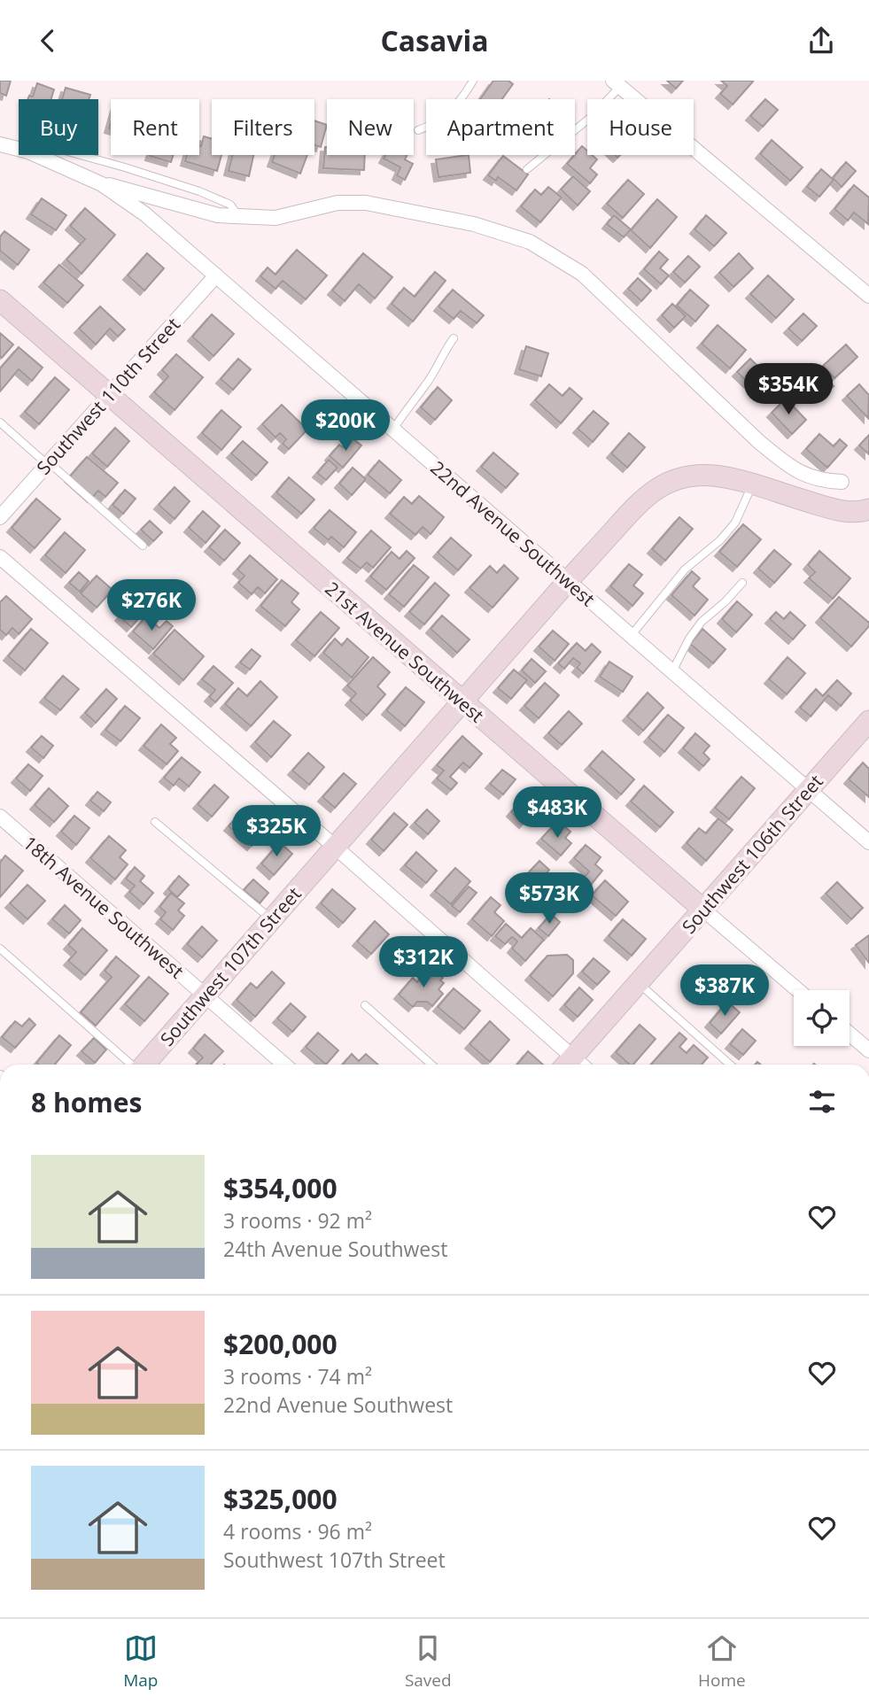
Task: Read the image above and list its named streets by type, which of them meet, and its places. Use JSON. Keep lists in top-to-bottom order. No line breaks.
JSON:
{"streets":{"street":["Southwest 110th Street","22nd Avenue Southwest","21st Avenue Southwest","Southwest 106th Street","18th Avenue Southwest","Southwest 107th Street"]},"crossings":[["Southwest 110th Street","22nd Avenue Southwest"],["Southwest 110th Street","21st Avenue Southwest"],["22nd Avenue Southwest","Southwest 106th Street"],["22nd Avenue Southwest","Southwest 107th Street"],["21st Avenue Southwest","Southwest 106th Street"],["21st Avenue Southwest","Southwest 107th Street"],["18th Avenue Southwest","Southwest 107th Street"]],"page":{"header":"Casavia","chip":["Buy","Rent","Filters","New","Apartment","House"],"price":["$354K","$200K","$276K","$483K","$325K","$573K","$312K","$387K"],"heading":"8 homes","list":[{"name":"$354,000","note":"3 rooms · 92 m² · 24th Avenue Southwest"},{"name":"$200,000","note":"3 rooms · 74 m² · 22nd Avenue Southwest"},{"name":"$325,000","note":"4 rooms · 96 m² · Southwest 107th Street"}],"tabs":["Map","Saved","Home"]}}
